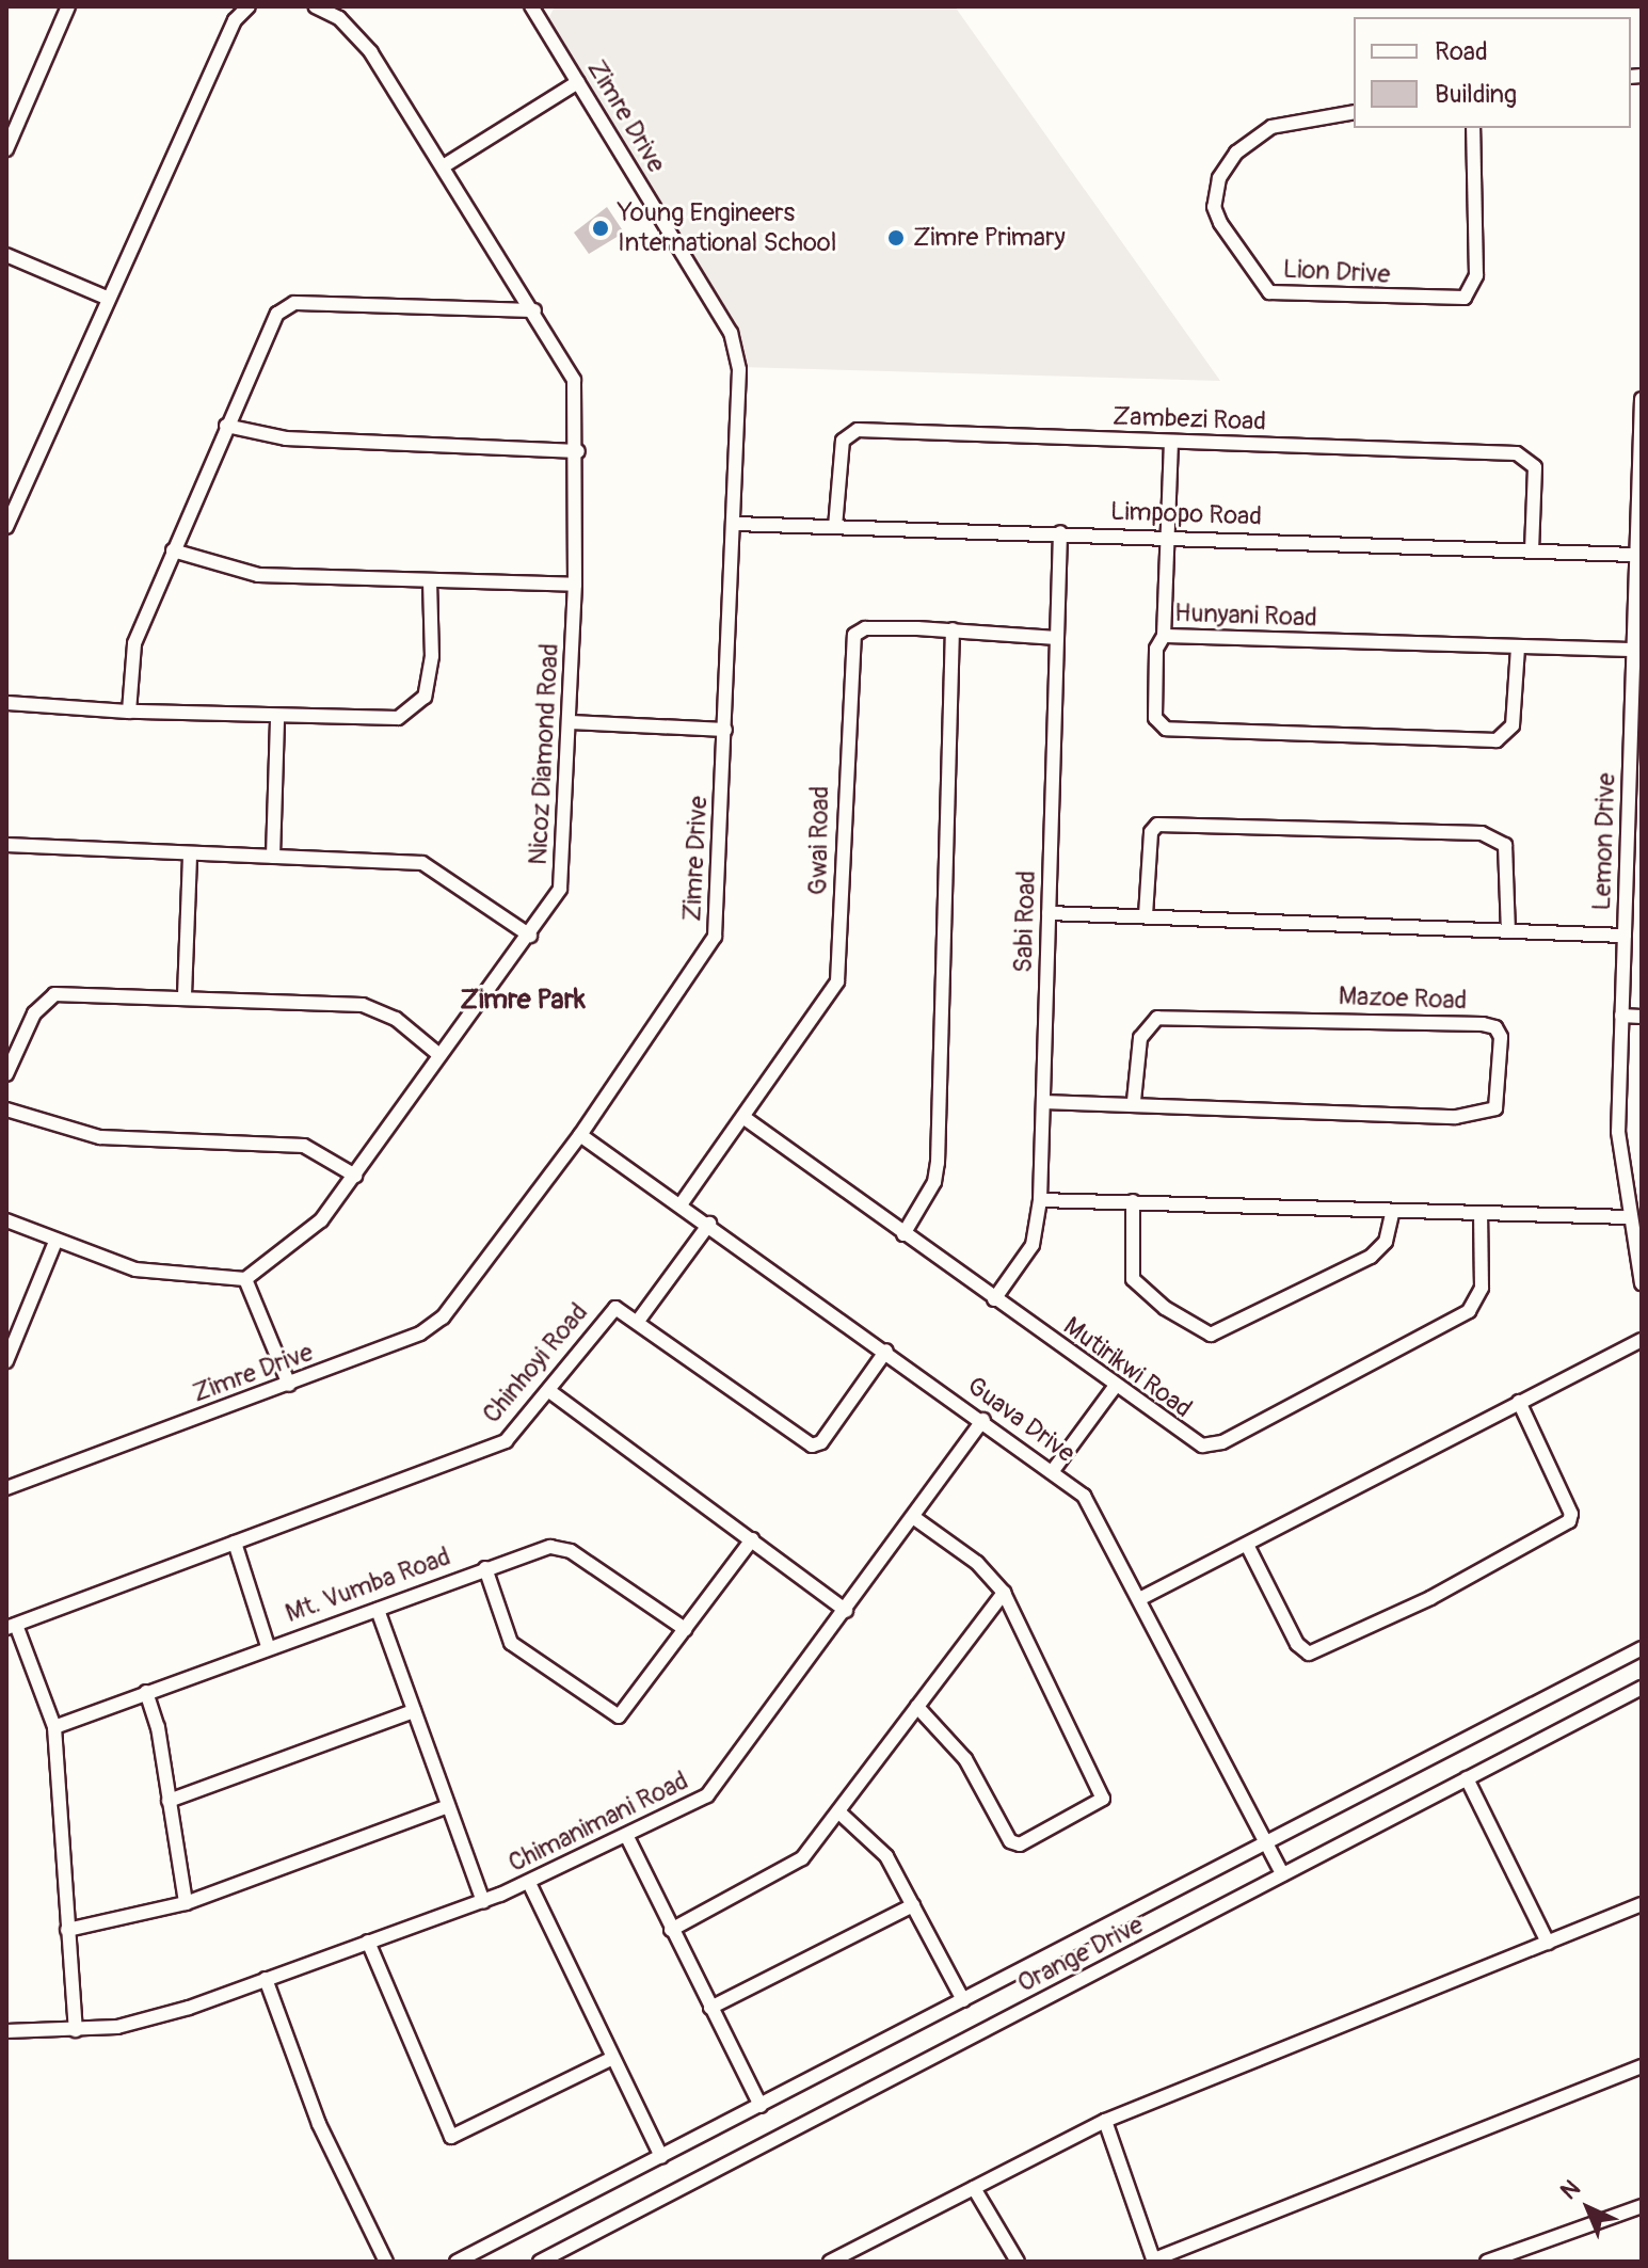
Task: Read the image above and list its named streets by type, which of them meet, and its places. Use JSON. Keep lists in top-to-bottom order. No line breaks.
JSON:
{"streets":{"street":["Zimre Drive","Lion Drive","Zambezi Road","Limpopo Road","Hunyani Road","Nicoz Diamond Road","Gwai Road","Lemon Drive","Sabi Road","Mazoe Road","Chinhoyi Road","Mutirikwi Road","Guava Drive","Mt. Vumba Road","Chimanimani Road","Orange Drive"]},"crossings":[["Zimre Drive","Limpopo Road"],["Zimre Drive","Guava Drive"],["Zambezi Road","Limpopo Road"],["Limpopo Road","Lemon Drive"],["Limpopo Road","Sabi Road"],["Hunyani Road","Lemon Drive"],["Gwai Road","Sabi Road"],["Gwai Road","Mutirikwi Road"],["Gwai Road","Guava Drive"],["Sabi Road","Mazoe Road"],["Sabi Road","Mutirikwi Road"],["Guava Drive","Chimanimani Road"],["Guava Drive","Orange Drive"]],"districts":["Zimre Park"],"places":["Young Engineers International School","Zimre Primary"],"legend":["Road","Building"],"north":"top left"}
